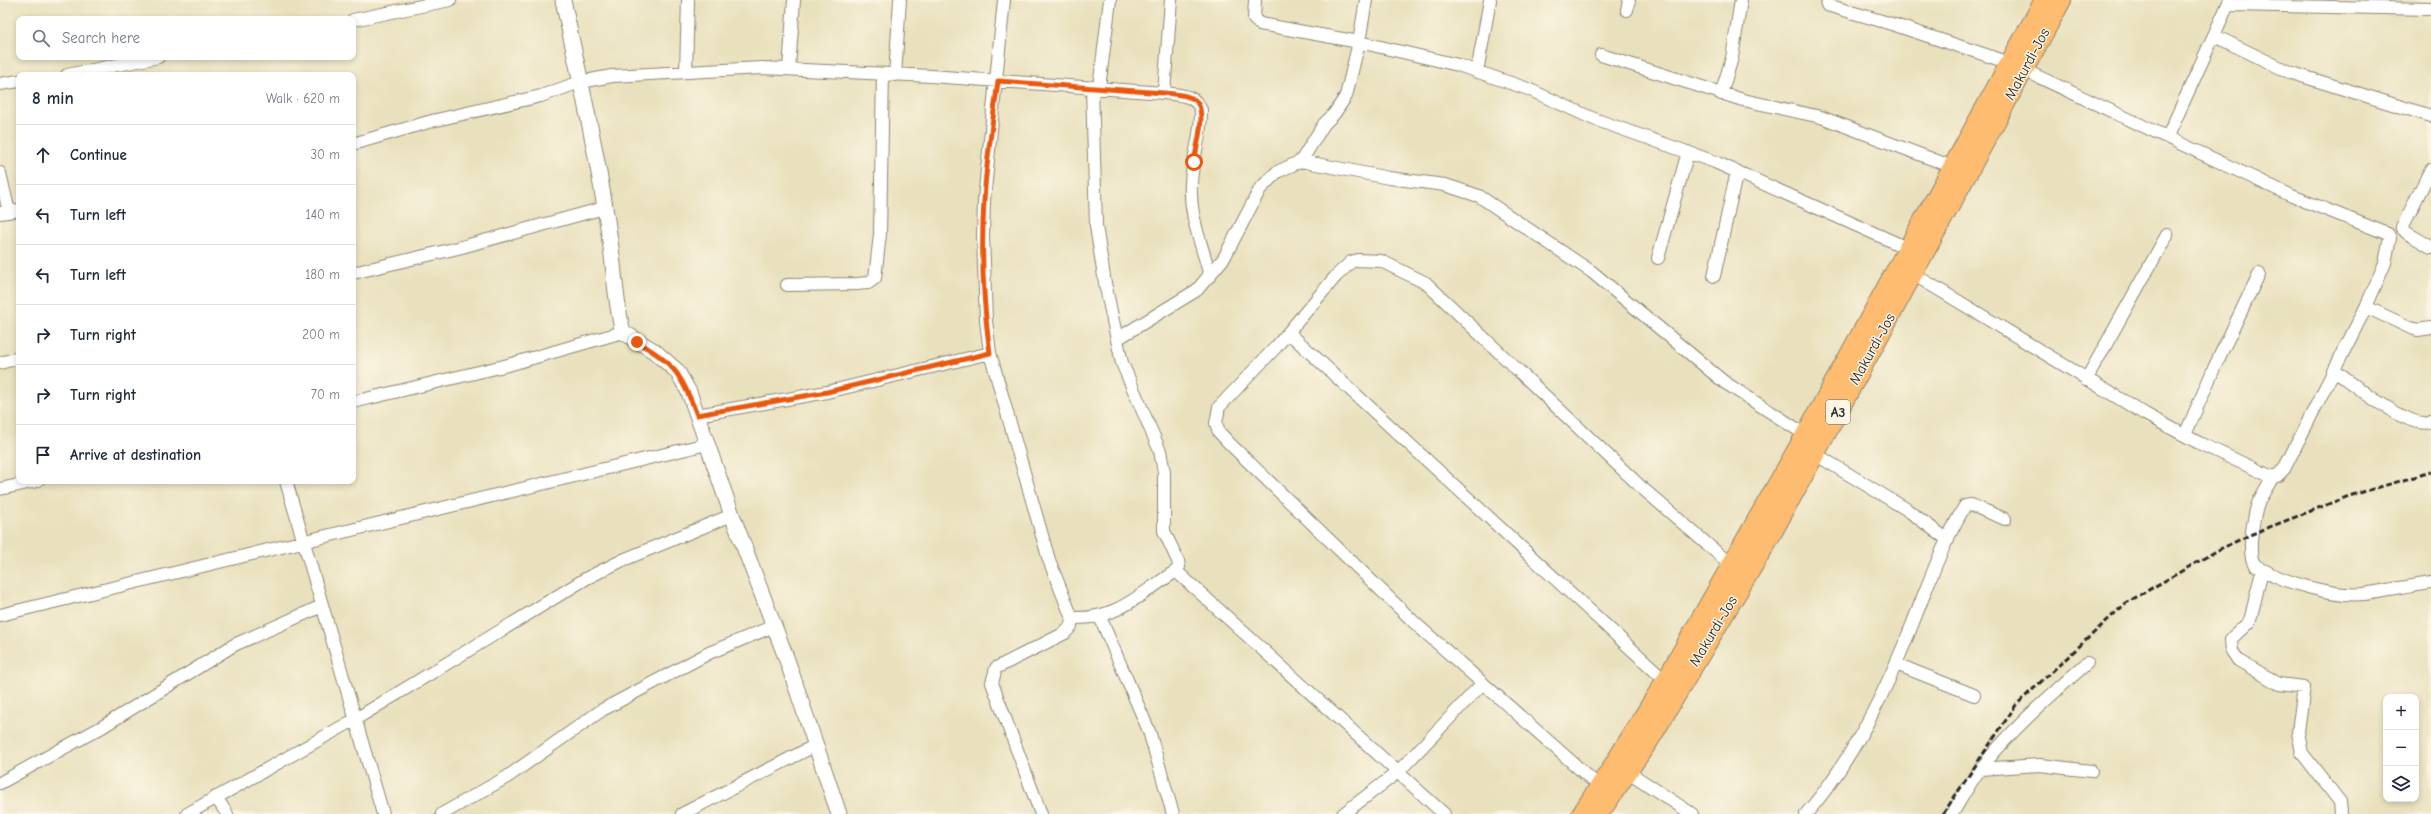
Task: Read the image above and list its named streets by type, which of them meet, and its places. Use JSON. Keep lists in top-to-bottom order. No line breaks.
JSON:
{"streets":{"highway":["Makurdi-Jos","A3"]},"page":{"search":"Search here","heading":["8 min","Walk · 620 m"],"list":[["Continue","30 m"],["Turn left","140 m"],["Turn left","180 m"],["Turn right","200 m"],["Turn right","70 m"],"Arrive at destination"],"map_buttons":["+","−"]}}
